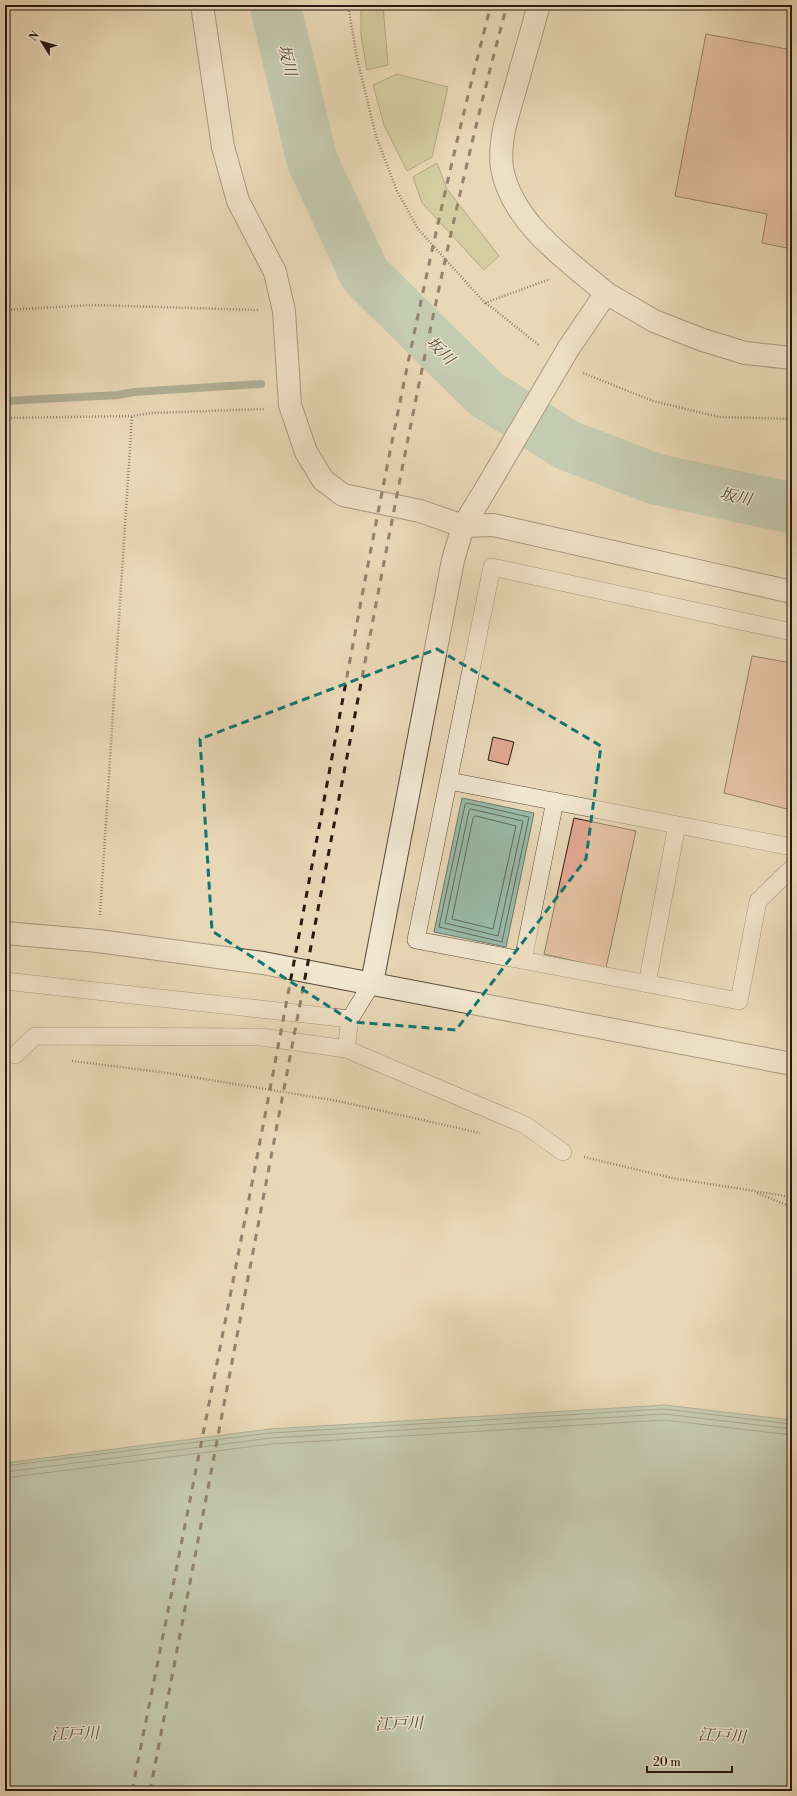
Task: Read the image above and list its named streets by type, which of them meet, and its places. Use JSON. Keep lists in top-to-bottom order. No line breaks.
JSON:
{"water":["坂川","江戸川"],"scale_bar":"20 m","north":"top left"}
